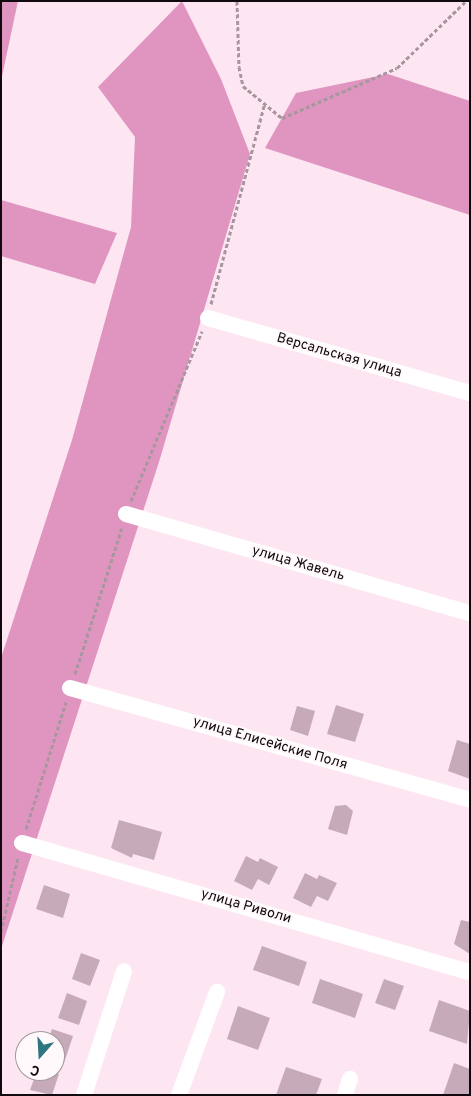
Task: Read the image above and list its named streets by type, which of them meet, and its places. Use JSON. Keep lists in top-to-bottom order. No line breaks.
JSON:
{"streets":{"street":["Версальская улица","улица Жавель","улица Елисейские Поля","улица Риволи"]},"north":"bottom"}
